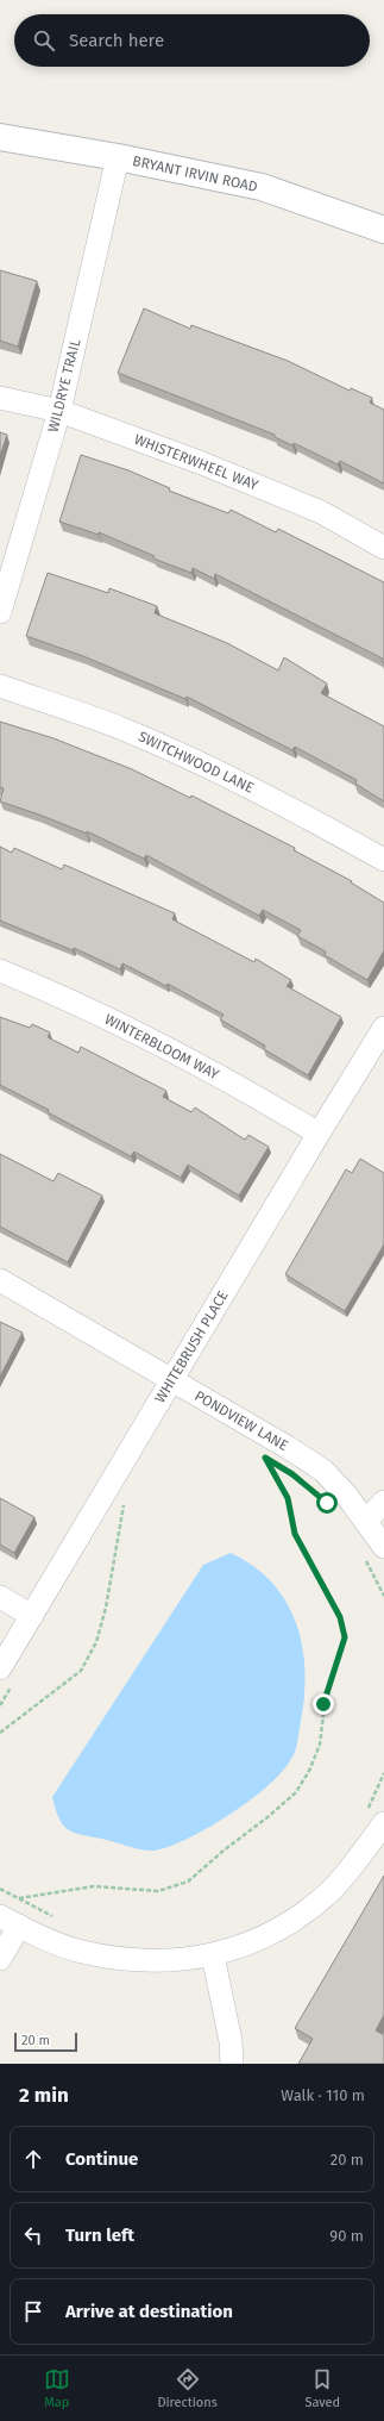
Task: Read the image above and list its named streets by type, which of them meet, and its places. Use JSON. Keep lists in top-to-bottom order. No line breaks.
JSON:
{"streets":{"street":["BRYANT IRVIN ROAD","WILDRYE TRAIL","WHISTERWHEEL WAY","SWITCHWOOD LANE","WINTERBLOOM WAY","WHITEBRUSH PLACE","PONDVIEW LANE"]},"crossings":[["BRYANT IRVIN ROAD","WILDRYE TRAIL"],["WILDRYE TRAIL","WHISTERWHEEL WAY"],["WINTERBLOOM WAY","WHITEBRUSH PLACE"],["WHITEBRUSH PLACE","PONDVIEW LANE"]],"scale_bar":"20 m","page":{"search":"Search here","scale":"20 m","heading":["2 min","Walk · 110 m"],"list":[["Continue","20 m"],["Turn left","90 m"],"Arrive at destination"],"nav":["Map","Directions","Saved"]}}
